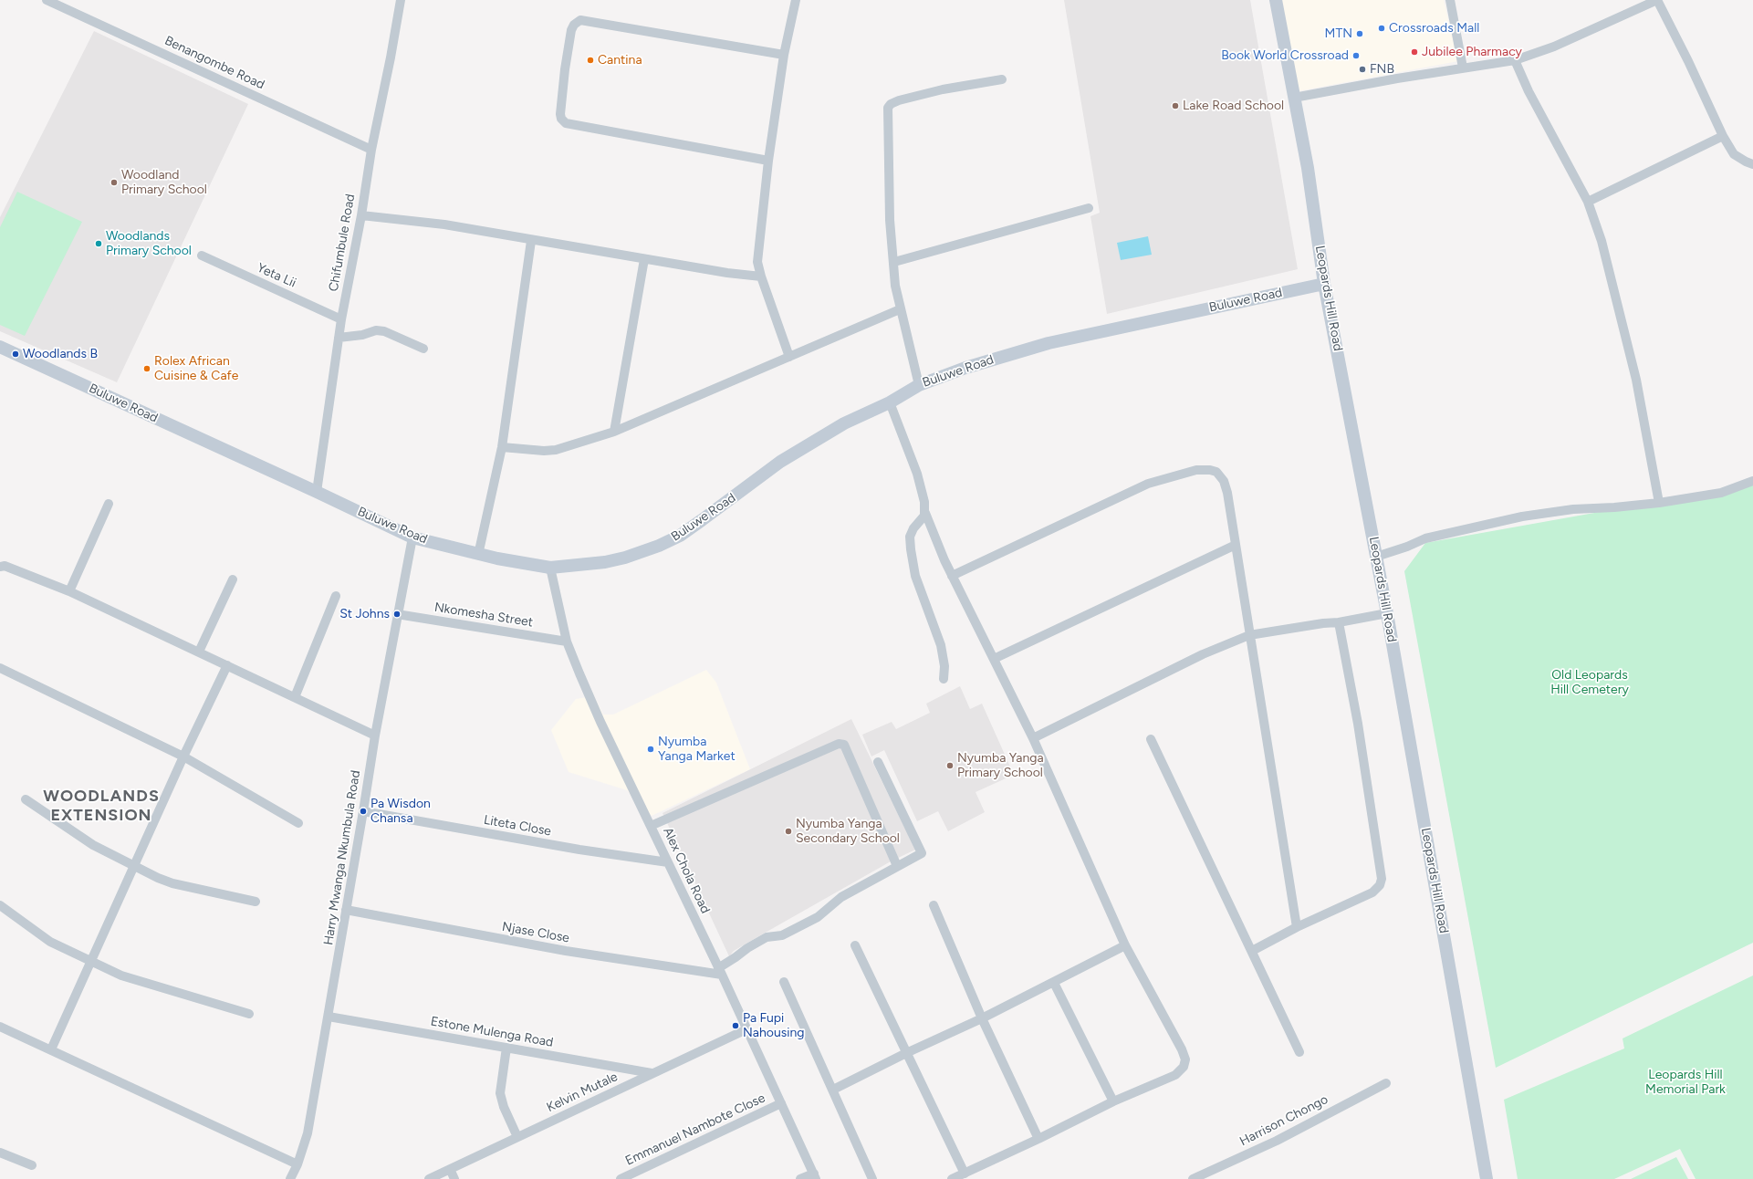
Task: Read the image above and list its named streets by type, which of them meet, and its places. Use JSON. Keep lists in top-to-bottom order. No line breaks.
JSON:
{"streets":{"street":["Benangombe Road","Chifumbule Road","Yeta Lii","Leopards Hill Road","Buluwe Road","Nkomesha Street","Liteta Close","Harry Mwanga Nkumbula Road","Alex Chola Road","Njase Close","Estone Mulenga Road","Kelvin Mutale","Harrison Chongo","Emmanuel Nambote Close"]},"crossings":[["Benangombe Road","Chifumbule Road"],["Chifumbule Road","Yeta Lii"],["Chifumbule Road","Buluwe Road"],["Leopards Hill Road","Buluwe Road"],["Buluwe Road","Harry Mwanga Nkumbula Road"],["Buluwe Road","Alex Chola Road"],["Nkomesha Street","Harry Mwanga Nkumbula Road"],["Nkomesha Street","Alex Chola Road"],["Liteta Close","Harry Mwanga Nkumbula Road"],["Liteta Close","Alex Chola Road"],["Harry Mwanga Nkumbula Road","Njase Close"],["Harry Mwanga Nkumbula Road","Estone Mulenga Road"],["Alex Chola Road","Njase Close"],["Alex Chola Road","Kelvin Mutale"],["Alex Chola Road","Emmanuel Nambote Close"],["Estone Mulenga Road","Kelvin Mutale"]],"districts":["WOODLANDS EXTENSION"],"parks":["Old Leopards Hill Cemetery","Leopards Hill Memorial Park"],"places":["Crossroads Mall","MTN","Jubilee Pharmacy","Book World Crossroad","Cantina","FNB","Lake Road School","Woodland Primary School","Woodlands Primary School","Woodlands B","Rolex African Cuisine & Cafe","St Johns","Nyumba Yanga Market","Nyumba Yanga Primary School","Pa Wisdon Chansa","Nyumba Yanga Secondary School","Pa Fupi Nahousing"]}
